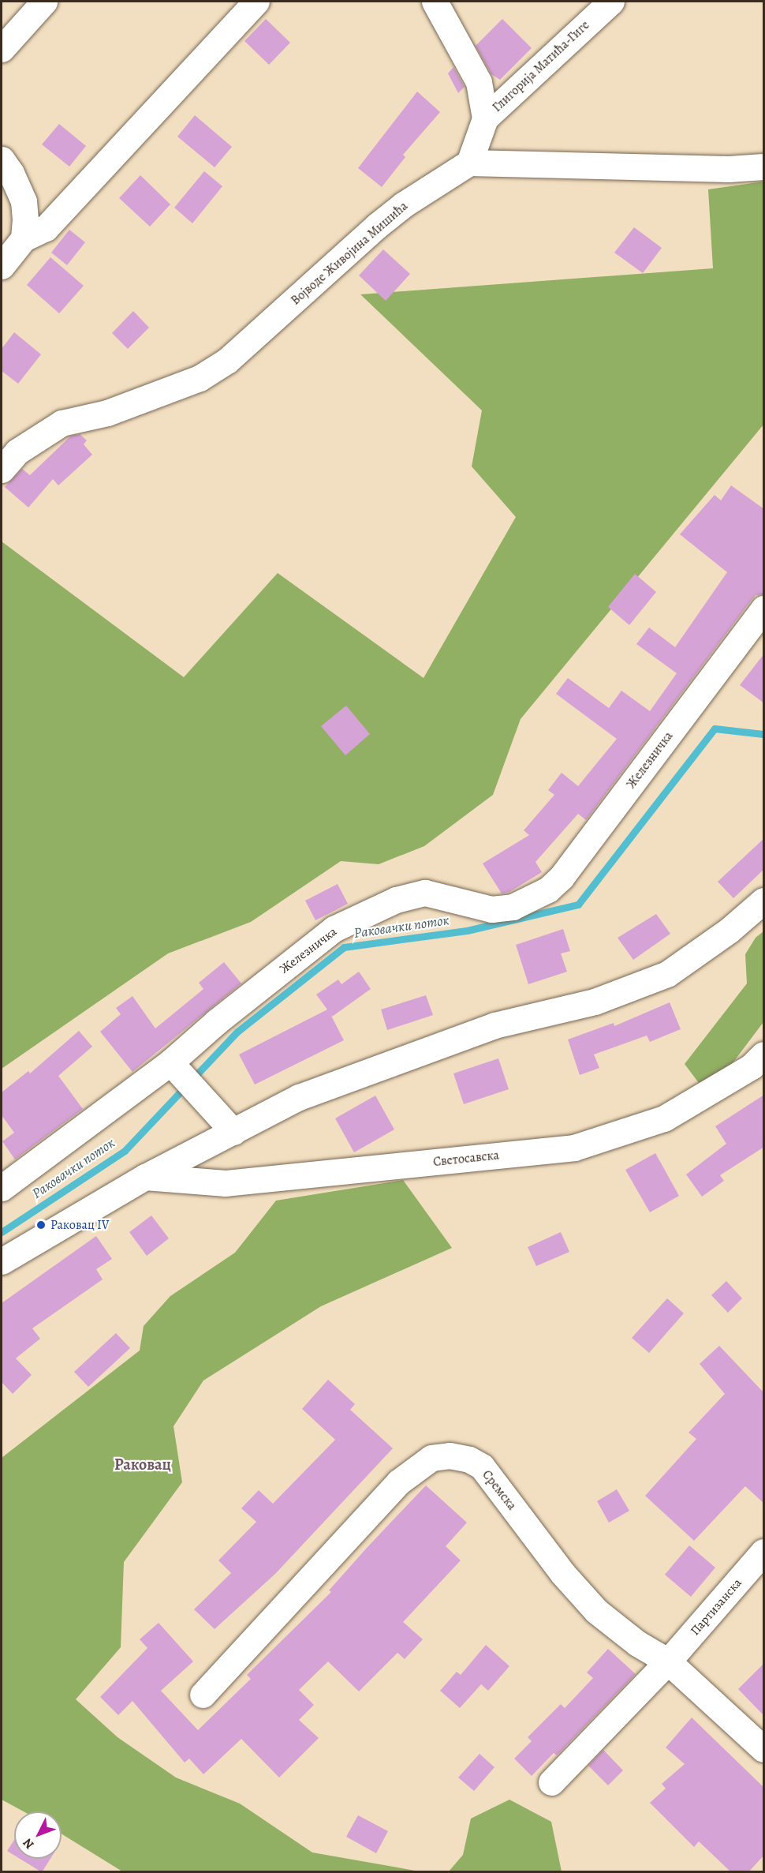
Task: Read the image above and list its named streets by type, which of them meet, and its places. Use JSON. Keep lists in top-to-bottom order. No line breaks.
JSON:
{"streets":{"street":["Глигорија Матића-Гиге","Војводе Живојина Мишића","Железничка","Светосавска","Сремска","Партизанска"]},"crossings":[["Глигорија Матића-Гиге","Војводе Живојина Мишића"],["Сремска","Партизанска"]],"districts":["Раковац"],"water":["Раковачки поток"],"places":["Раковац IV"],"north":"bottom left"}
